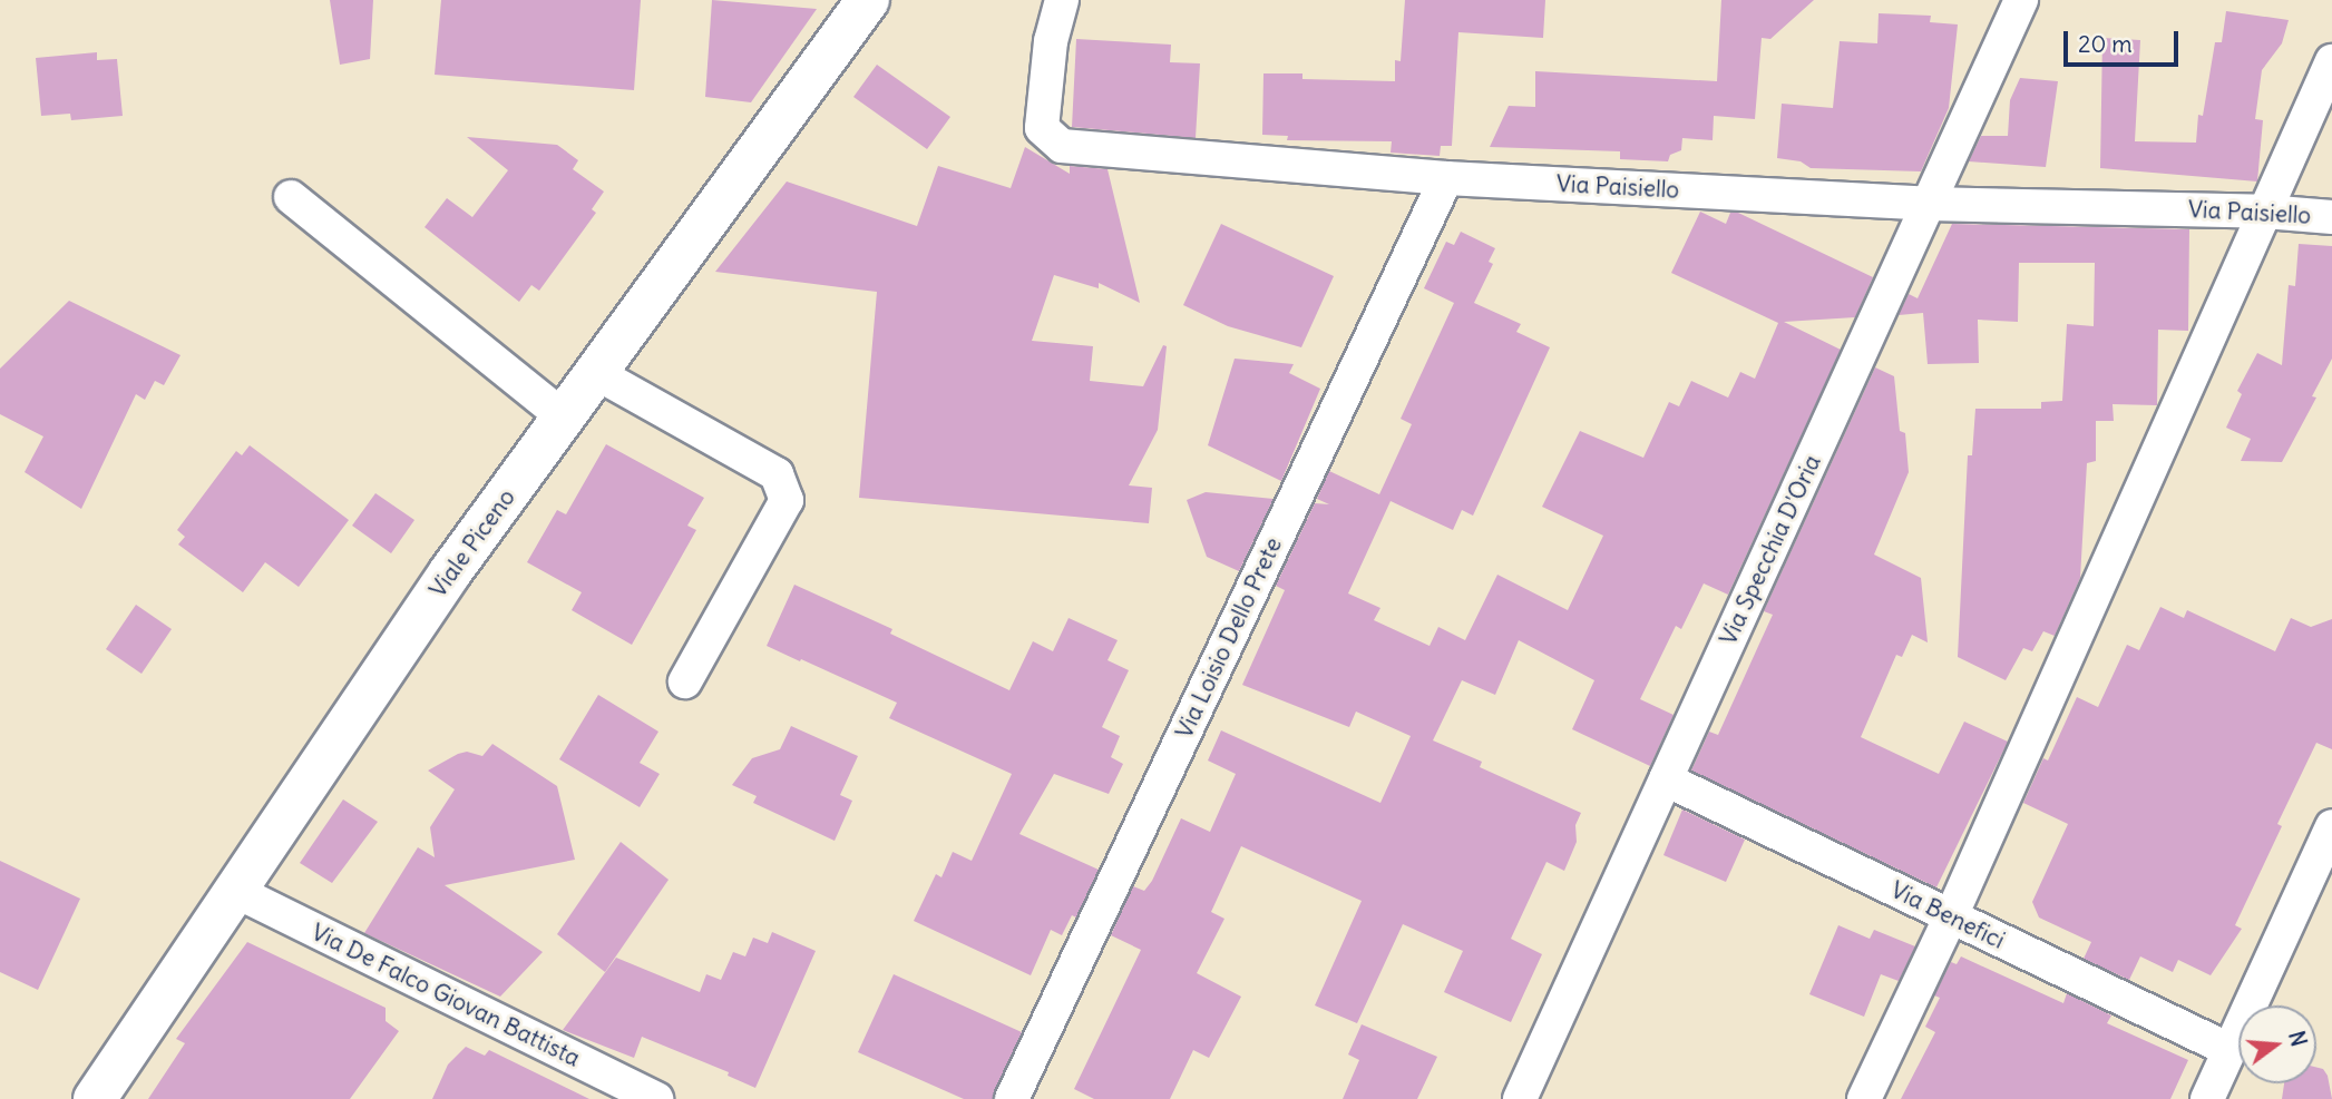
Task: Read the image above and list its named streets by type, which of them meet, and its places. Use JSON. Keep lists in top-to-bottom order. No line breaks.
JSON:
{"streets":{"main road":["Viale Piceno"],"street":["Via Paisiello","Via Specchia D'Oria","Via Loisio Dello Prete","Via Benefici","Via De Falco Giovan Battista"]},"crossings":[["Via Paisiello","Via Specchia D'Oria"],["Via Paisiello","Via Loisio Dello Prete"],["Viale Piceno","Via De Falco Giovan Battista"],["Via Specchia D'Oria","Via Benefici"]],"scale_bar":"20 m","north":"right"}
